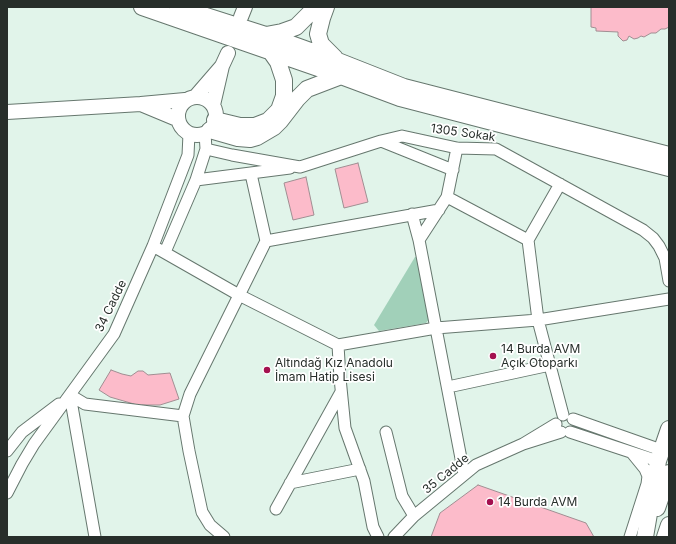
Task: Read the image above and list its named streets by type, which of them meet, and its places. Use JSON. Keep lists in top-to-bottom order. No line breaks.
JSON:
{"streets":{"street":["1305 Sokak","34 Cadde","35 Cadde"]},"places":["14 Burda AVM Açık Otoparkı","Altındağ Kız Anadolu İmam Hatip Lisesi","14 Burda AVM"]}
